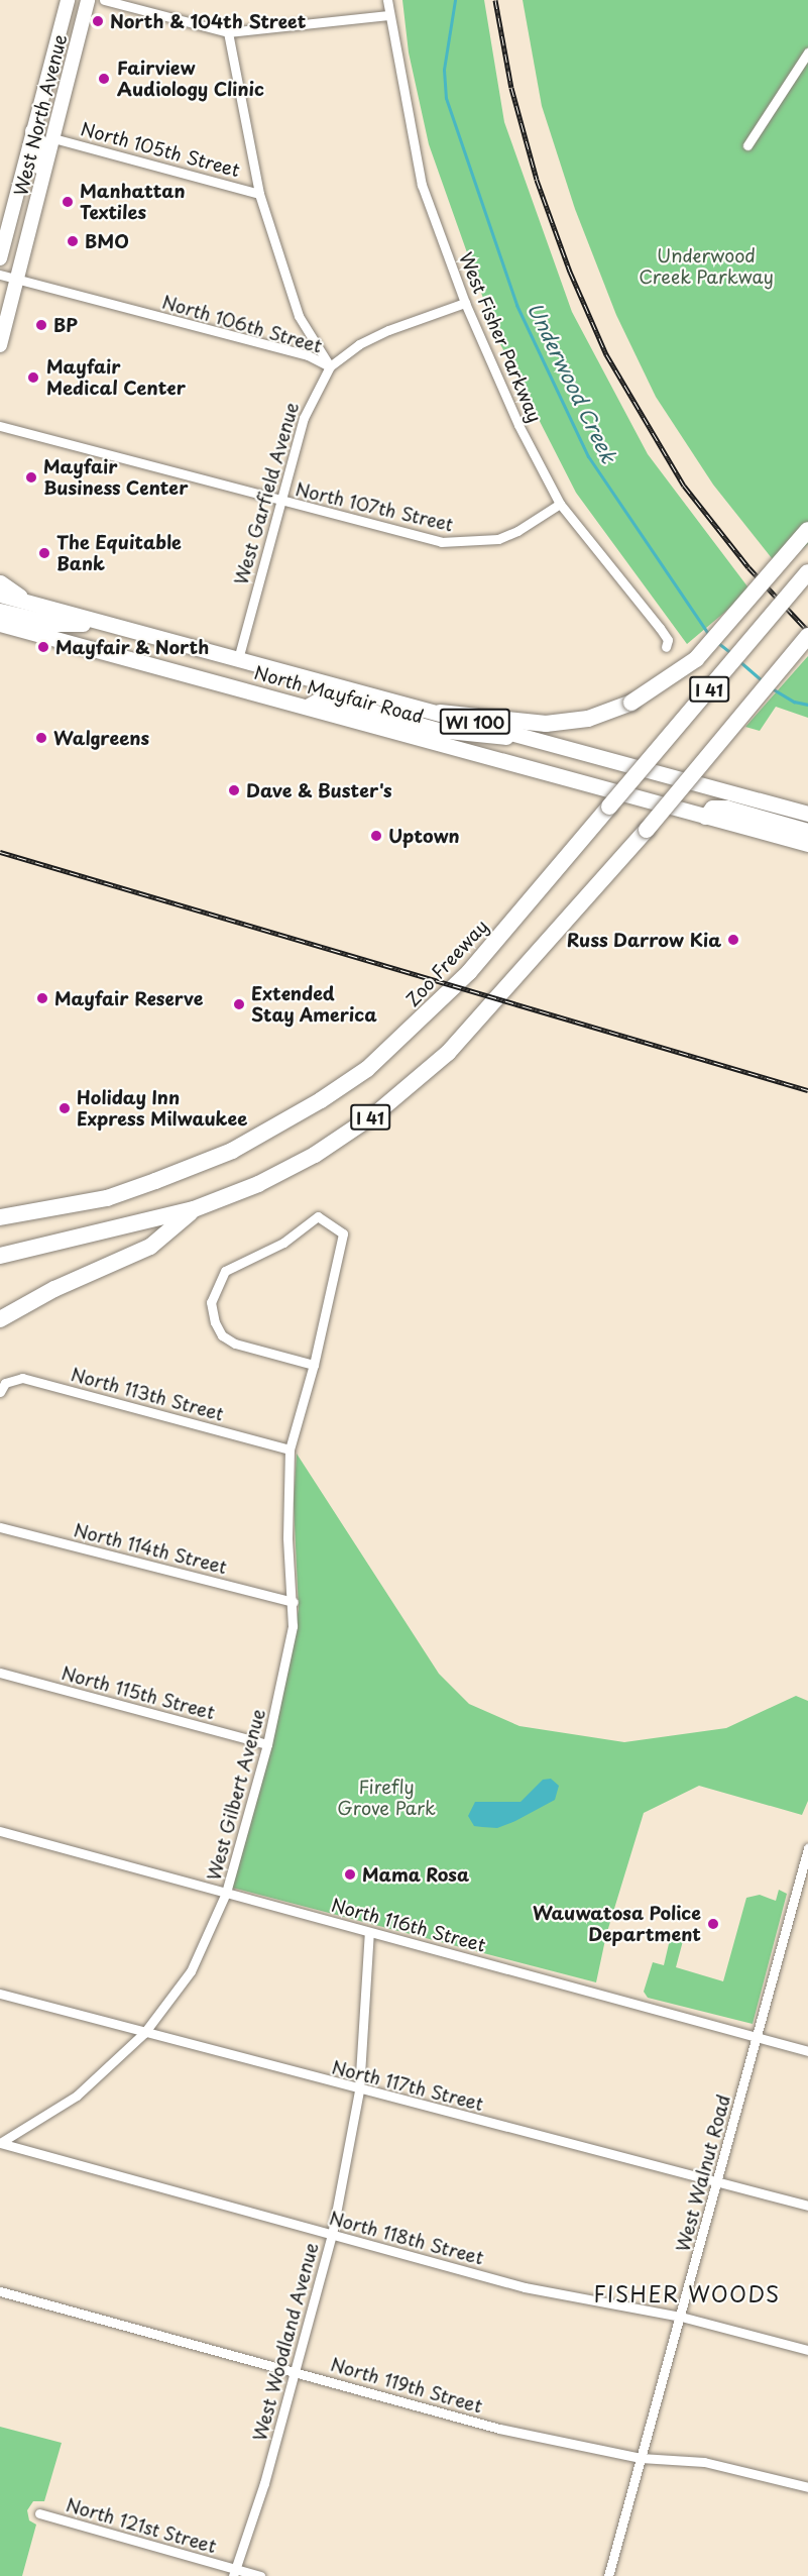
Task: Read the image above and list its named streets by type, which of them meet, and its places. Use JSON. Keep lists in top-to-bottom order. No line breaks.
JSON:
{"streets":{"highway":["I 41","Zoo Freeway"],"main road":["West North Avenue","North Mayfair Road","WI 100"],"street":["North 105th Street","North 106th Street","West Fisher Parkway","West Garfield Avenue","North 107th Street","North 113th Street","North 114th Street","North 115th Street","West Gilbert Avenue","North 116th Street","North 117th Street","West Walnut Road","North 118th Street","West Woodland Avenue","North 119th Street","North 121st Street"]},"crossings":[["West North Avenue","North 105th Street"],["West North Avenue","North 106th Street"],["North 106th Street","West Fisher Parkway"],["North 106th Street","West Garfield Avenue"],["West Fisher Parkway","North 107th Street"],["West Garfield Avenue","North 107th Street"],["West Garfield Avenue","North Mayfair Road"],["North 113th Street","West Gilbert Avenue"],["North 114th Street","West Gilbert Avenue"],["North 115th Street","West Gilbert Avenue"],["West Gilbert Avenue","North 116th Street"],["West Gilbert Avenue","North 117th Street"],["West Gilbert Avenue","North 118th Street"],["North 116th Street","West Walnut Road"],["North 116th Street","West Woodland Avenue"],["North 117th Street","West Walnut Road"],["North 117th Street","West Woodland Avenue"],["West Walnut Road","North 118th Street"],["West Walnut Road","North 119th Street"],["North 118th Street","West Woodland Avenue"],["West Woodland Avenue","North 119th Street"],["West Woodland Avenue","North 121st Street"]],"districts":["FISHER WOODS"],"water":["Underwood Creek"],"parks":["Underwood Creek Parkway","Firefly Grove Park"],"places":["North & 104th Street","Fairview Audiology Clinic","Manhattan Textiles","BMO","BP","Mayfair Medical Center","Mayfair Business Center","The Equitable Bank","Mayfair & North","Walgreens","Dave & Buster's","Uptown","Russ Darrow Kia","Mayfair Reserve","Extended Stay America","Holiday Inn Express Milwaukee","Mama Rosa","Wauwatosa Police Department"]}
